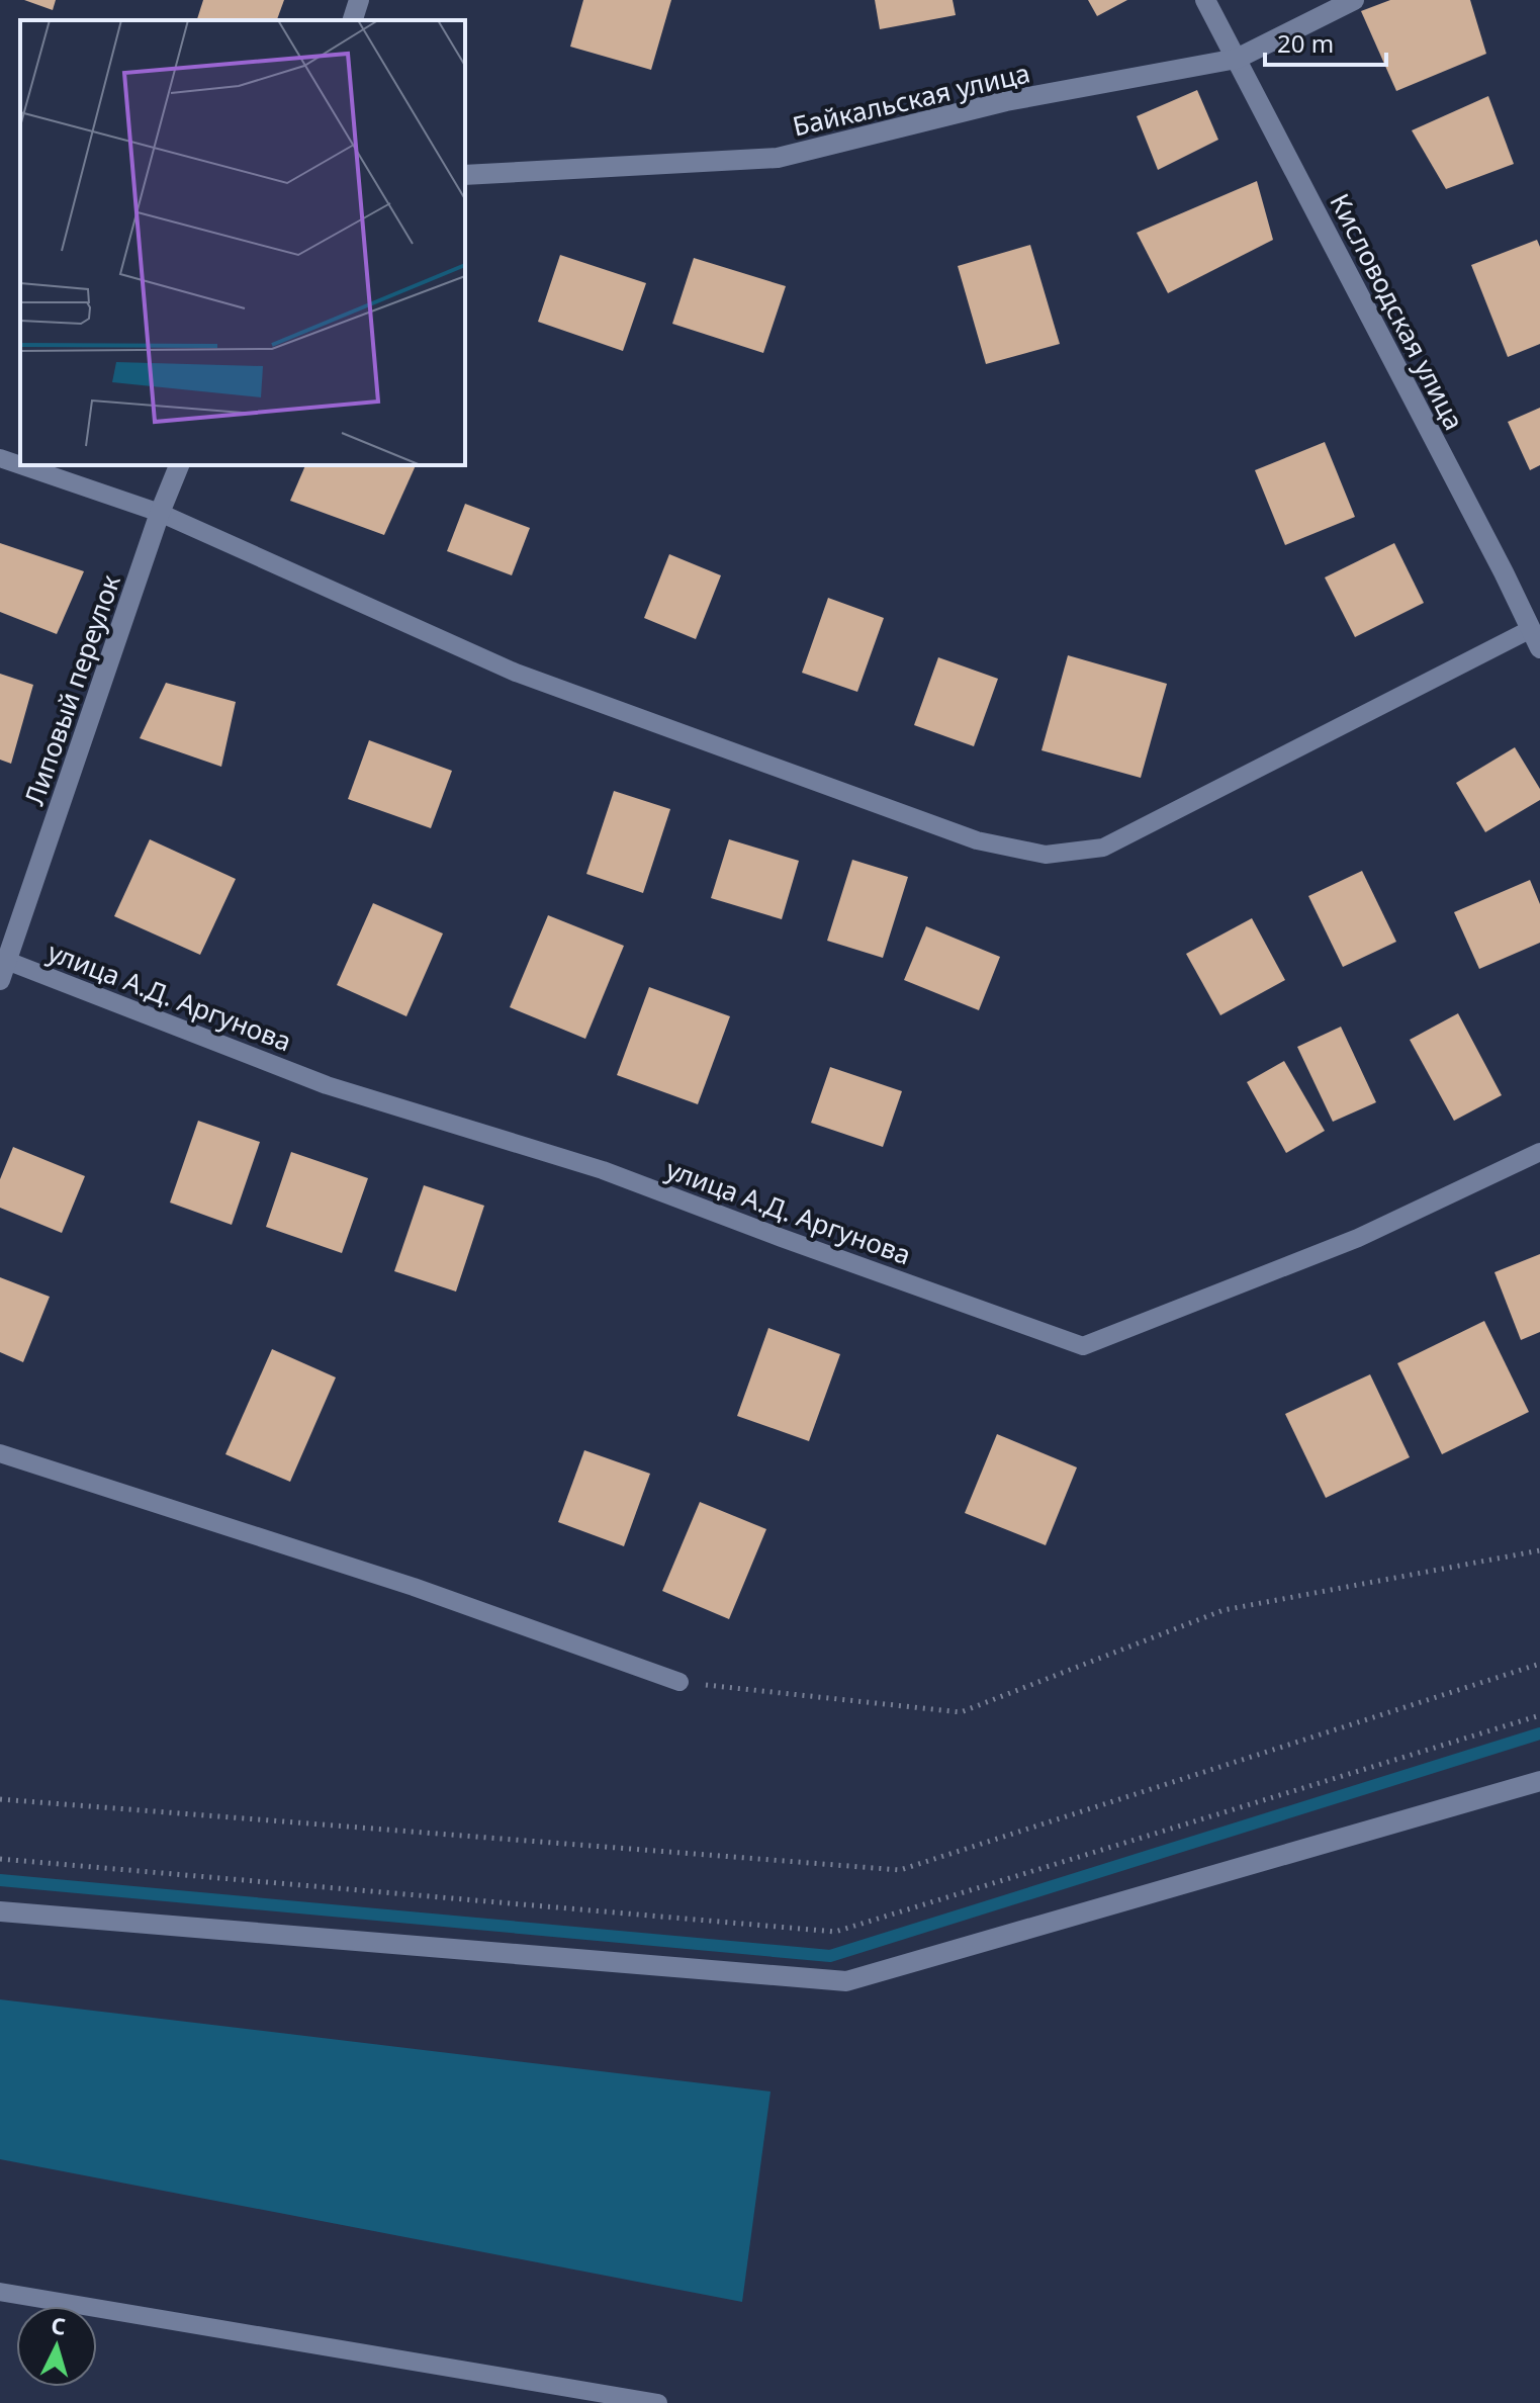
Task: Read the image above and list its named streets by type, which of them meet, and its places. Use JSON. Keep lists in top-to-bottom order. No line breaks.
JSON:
{"streets":{"street":["Байкальская улица","Кисловодская улица","Липовый переулок"],"lane":["улица А.Д. Аргунова"]},"crossings":[["Байкальская улица","Кисловодская улица"],["Липовый переулок","улица А.Д. Аргунова"]],"scale_bar":"20 m","north":"top"}
